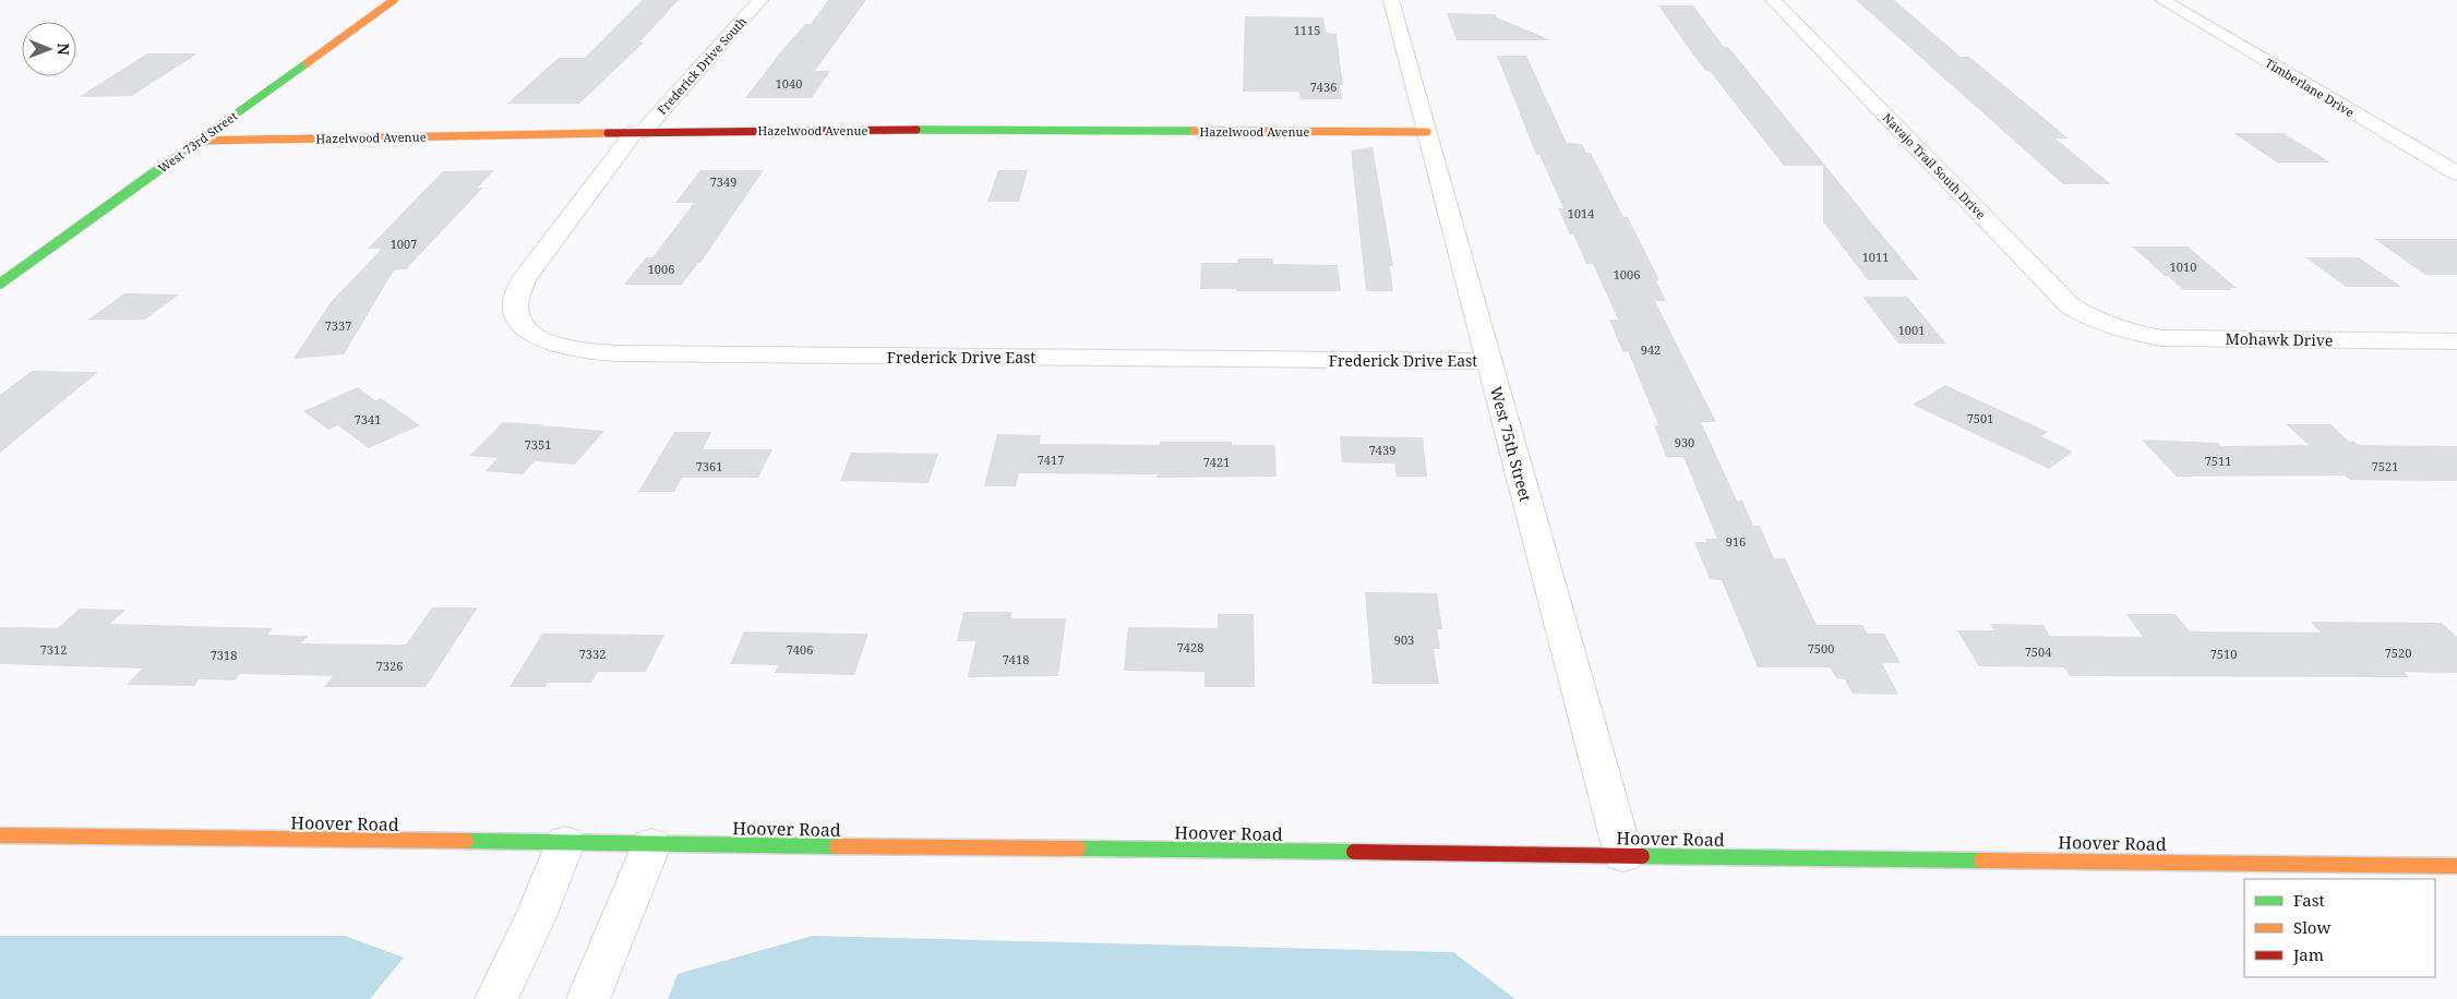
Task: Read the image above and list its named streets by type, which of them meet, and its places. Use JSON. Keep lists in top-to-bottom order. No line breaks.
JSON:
{"streets":{"street":["Frederick Drive South","Timberlane Drive","Hazelwood Avenue","West 73rd Street","Navajo Trail South Drive","Mohawk Drive","Frederick Drive East","West 75th Street","Hoover Road"]},"crossings":[["Frederick Drive South","Hazelwood Avenue"],["Frederick Drive South","Frederick Drive East"],["Hazelwood Avenue","West 73rd Street"],["Hazelwood Avenue","West 75th Street"],["Navajo Trail South Drive","Mohawk Drive"],["Frederick Drive East","West 75th Street"],["West 75th Street","Hoover Road"]],"house_numbers":["1115","1040","7436","7349","1014","1007","1011","1010","1006","1006","7337","1001","942","7501","7341","930","7351","7439","7417","7511","7421","7361","7521","916","903","7428","7500","7312","7406","7504","7520","7332","7510","7318","7418","7326"],"legend":["Fast","Slow","Jam"],"north":"right"}
